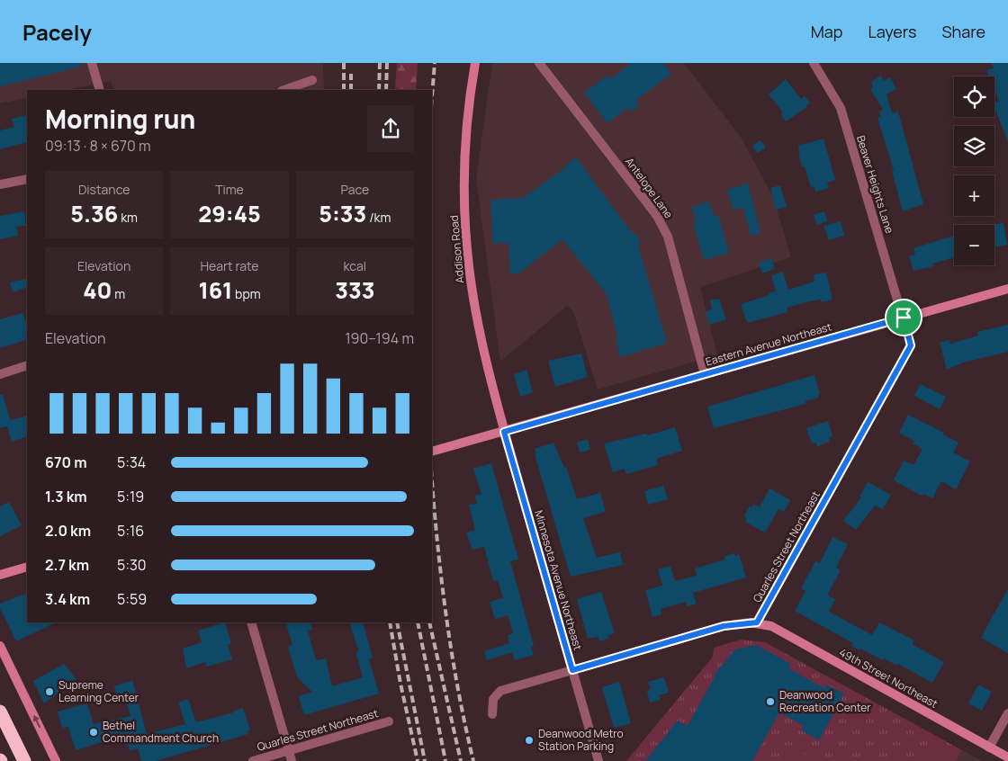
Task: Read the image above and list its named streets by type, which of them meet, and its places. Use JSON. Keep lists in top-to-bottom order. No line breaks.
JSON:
{"streets":{"street":["Beaver Heights Lane","Antelope Lane","Addison Road","Eastern Avenue Northeast","Quarles Street Northeast","Minnesota Avenue Northeast","49th Street Northeast"]},"crossings":[["Beaver Heights Lane","Eastern Avenue Northeast"],["Beaver Heights Lane","Quarles Street Northeast"],["Antelope Lane","Eastern Avenue Northeast"],["Addison Road","Eastern Avenue Northeast"],["Addison Road","Minnesota Avenue Northeast"],["Eastern Avenue Northeast","Quarles Street Northeast"],["Eastern Avenue Northeast","Minnesota Avenue Northeast"],["Quarles Street Northeast","49th Street Northeast"]],"places":["Supreme Learning Center","Deanwood Recreation Center","Bethel Commandment Church","Deanwood Metro Station Parking"],"page":{"header":"Pacely","nav":["Map","Layers","Share"],"map_buttons":["+","−"],"heading":["Morning run","09:13 · 8 × 670 m"],"stats":[["Distance","5.36 km"],["Time","29:45"],["Pace","5:33 /km"],["Elevation","40 m"],["Heart rate","161 bpm"],["kcal","333"]],"chart":["Elevation","190–194 m"],"list":[{"name":"670 m","note":"5:34"},{"name":"1.3 km","note":"5:19"},{"name":"2.0 km","note":"5:16"},{"name":"2.7 km","note":"5:30"},{"name":"3.4 km","note":"5:59"}]}}
